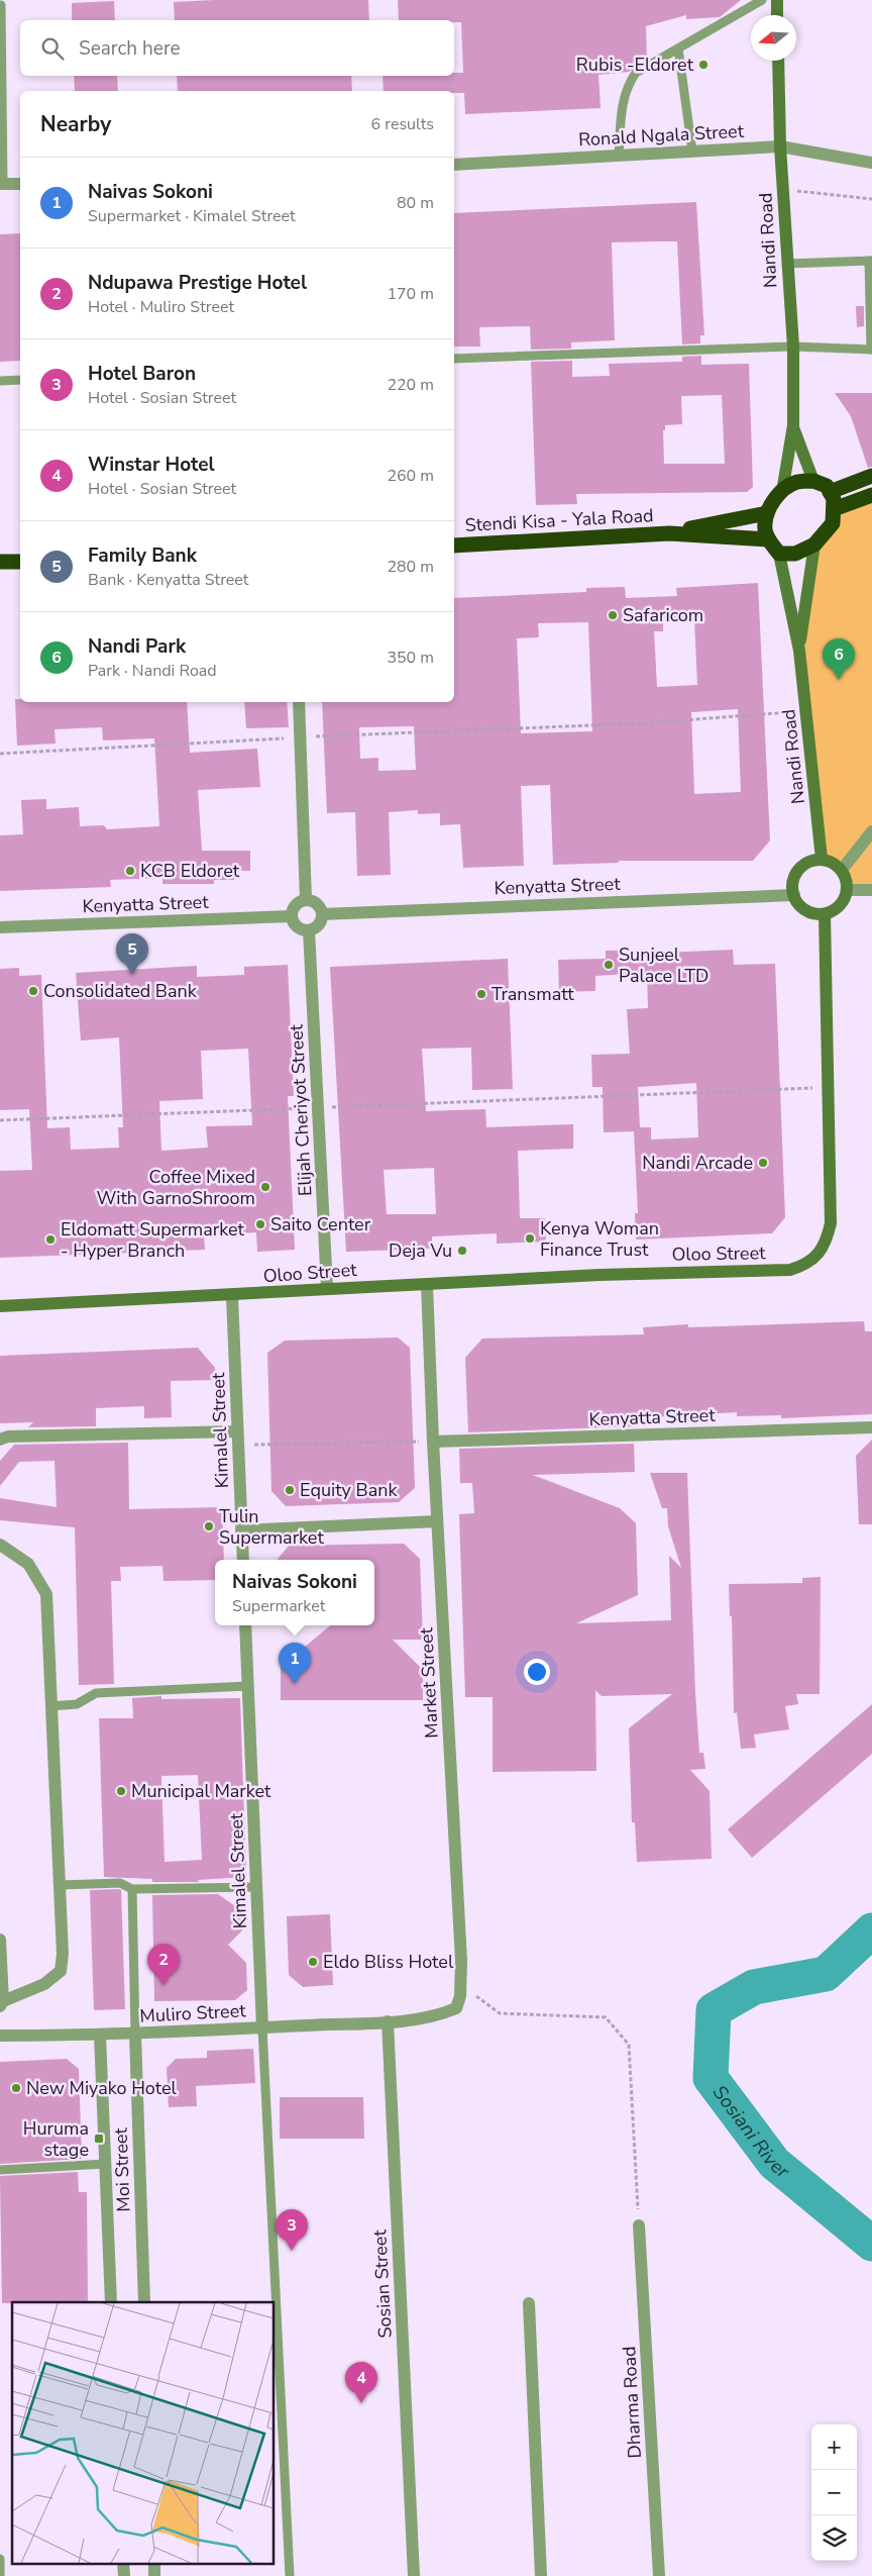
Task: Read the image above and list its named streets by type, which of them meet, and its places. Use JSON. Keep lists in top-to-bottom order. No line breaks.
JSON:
{"streets":{"highway":["Stendi Kisa - Yala Road"],"street":["Ronald Ngala Street","Nandi Road","Kenyatta Street","Elijah Cheriyot Street","Oloo Street","Kimalel Street","Market Street","Muliro Street","Moi Street","Sosian Street","Dharma Road"]},"crossings":[["Ronald Ngala Street","Nandi Road"],["Nandi Road","Stendi Kisa - Yala Road"],["Nandi Road","Kenyatta Street"],["Nandi Road","Oloo Street"],["Kenyatta Street","Elijah Cheriyot Street"],["Kenyatta Street","Oloo Street"],["Kenyatta Street","Market Street"],["Elijah Cheriyot Street","Oloo Street"],["Oloo Street","Kimalel Street"],["Oloo Street","Market Street"],["Kimalel Street","Muliro Street"],["Market Street","Muliro Street"],["Market Street","Sosian Street"],["Muliro Street","Moi Street"],["Muliro Street","Sosian Street"]],"water":["Sosiani River"],"places":{"other":["Rubis -Eldoret","Safaricom","KCB Eldoret","Sunjeel Palace LTD","Consolidated Bank","Transmatt","Nandi Arcade","Coffee Mixed With GarnoShroom","Saito Center","Kenya Woman Finance Trust","Eldomatt Supermarket - Hyper Branch","Deja Vu","Equity Bank","Tulin Supermarket","Municipal Market","Eldo Bliss Hotel","New Miyako Hotel"],"transit":["Huruma stage"]},"north":"left","page":{"search":"Search here","heading":["Nearby","6 results"],"list":[{"mark":"1","name":"Naivas Sokoni","note":"Supermarket · Kimalel Street","value":"80 m"},{"mark":"2","name":"Ndupawa Prestige Hotel","note":"Hotel · Muliro Street","value":"170 m"},{"mark":"3","name":"Hotel Baron","note":"Hotel · Sosian Street","value":"220 m"},{"mark":"4","name":"Winstar Hotel","note":"Hotel · Sosian Street","value":"260 m"},{"mark":"5","name":"Family Bank","note":"Bank · Kenyatta Street","value":"280 m"},{"mark":"6","name":"Nandi Park","note":"Park · Nandi Road","value":"350 m"}],"pins":["6","5","1","2","3","4"],"popup":["Naivas Sokoni","Supermarket"],"map_buttons":["+","−"]}}
